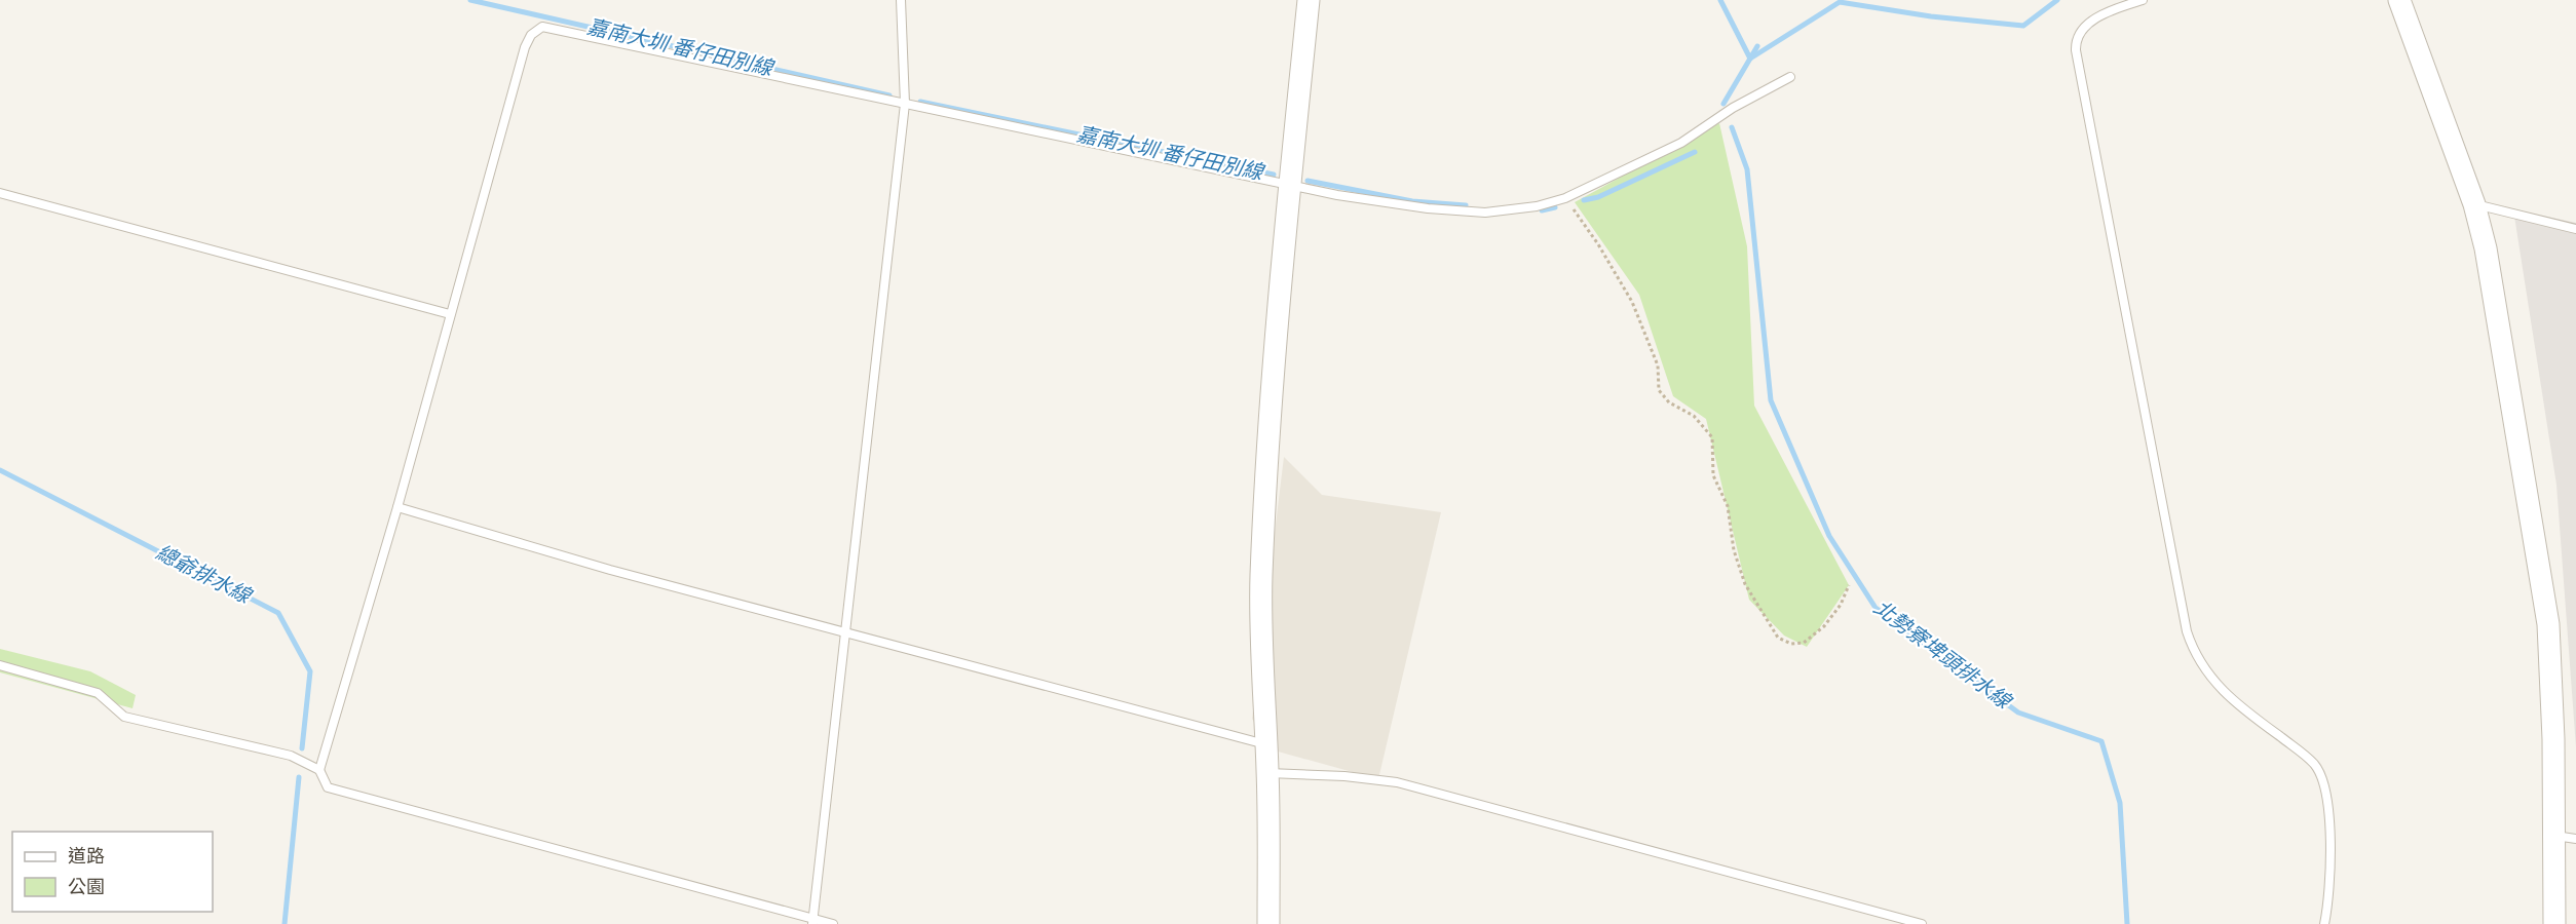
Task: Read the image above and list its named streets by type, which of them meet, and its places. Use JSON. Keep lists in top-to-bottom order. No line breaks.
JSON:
{"water":["嘉南大圳 番仔田別線","總爺排水線","北勢寮埤頭排水線"],"legend":["道路","公園"]}
